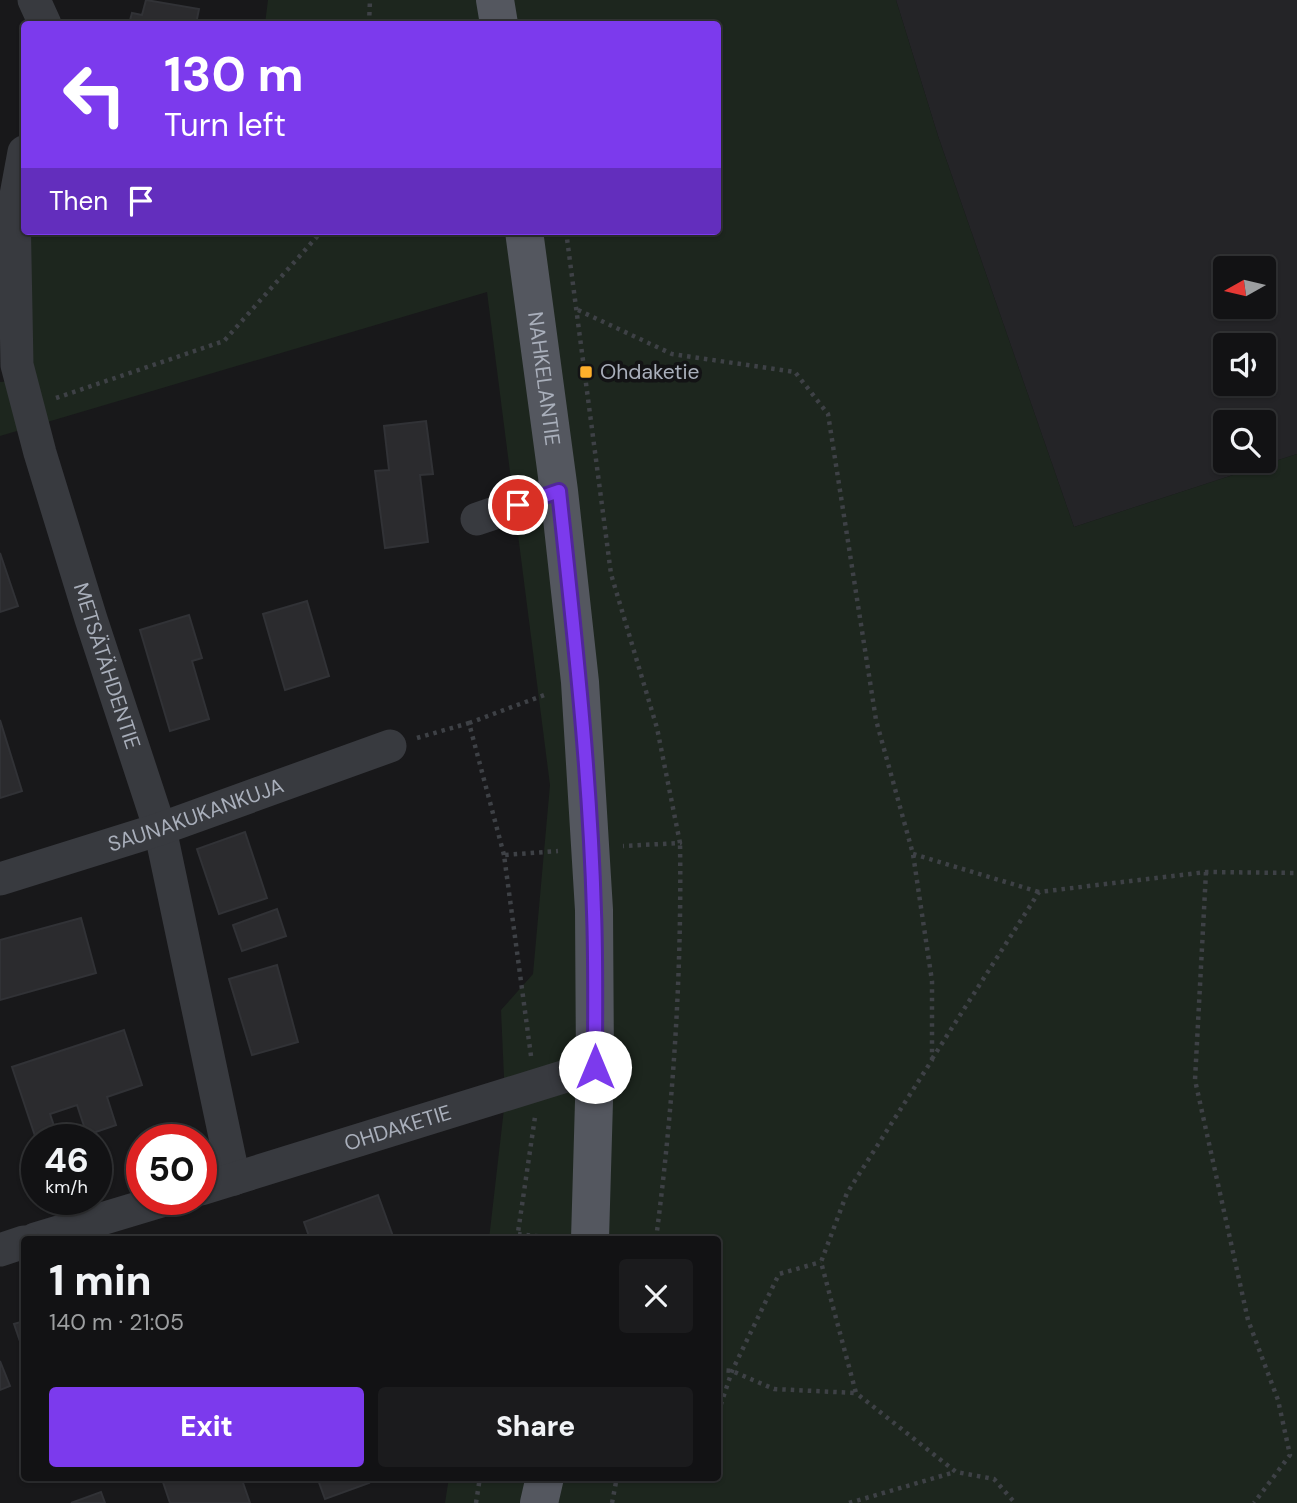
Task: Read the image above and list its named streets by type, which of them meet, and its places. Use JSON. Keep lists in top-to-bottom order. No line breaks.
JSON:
{"streets":{"main road":["NAHKELANTIE"],"street":["METSÄTÄHDENTIE","SAUNAKUKANKUJA","OHDAKETIE"]},"crossings":[["NAHKELANTIE","OHDAKETIE"],["METSÄTÄHDENTIE","SAUNAKUKANKUJA"],["METSÄTÄHDENTIE","OHDAKETIE"]],"places":{"transit":["Ohdaketie"]},"north":"left","page":{"turn":["130 m","Turn left"],"then":"Then","speed":"46 km/h","limit":"50","heading":["1 min","140 m · 21:05"],"buttons":["Exit","Share"]}}
